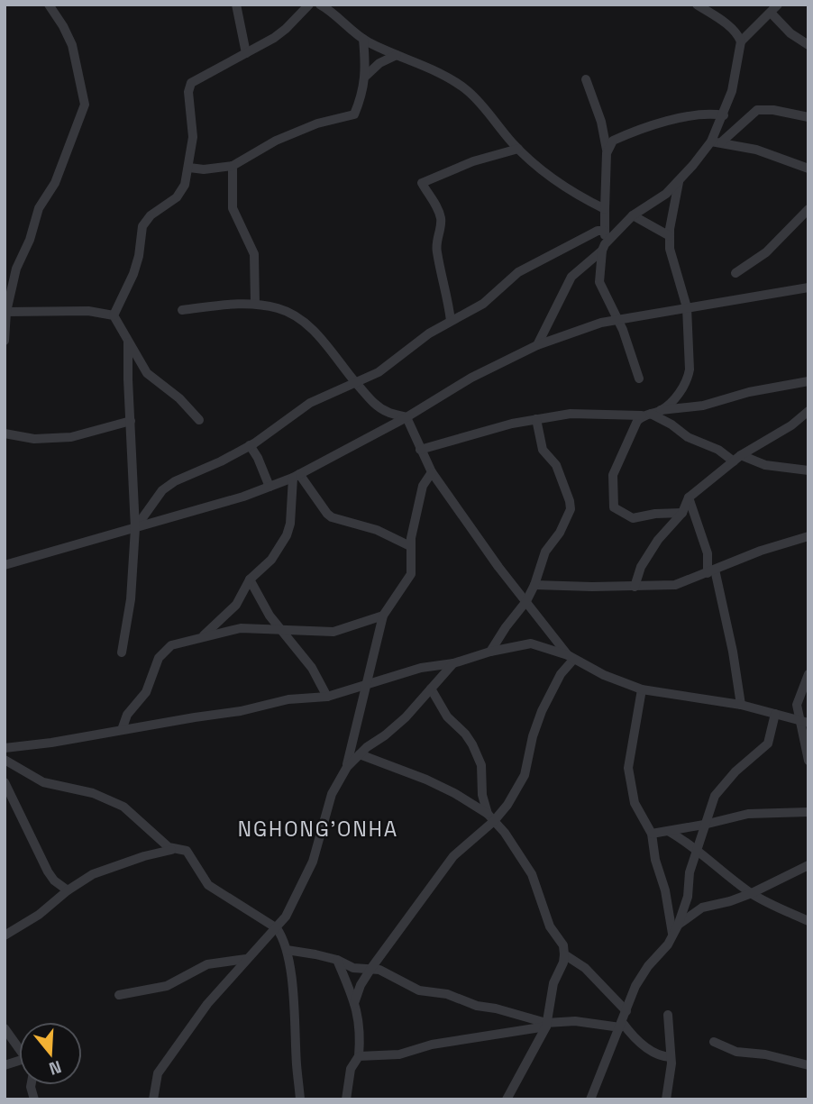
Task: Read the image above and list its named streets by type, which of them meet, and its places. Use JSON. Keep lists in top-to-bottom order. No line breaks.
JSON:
{"districts":["NGHONG'ONHA"],"north":"bottom"}
